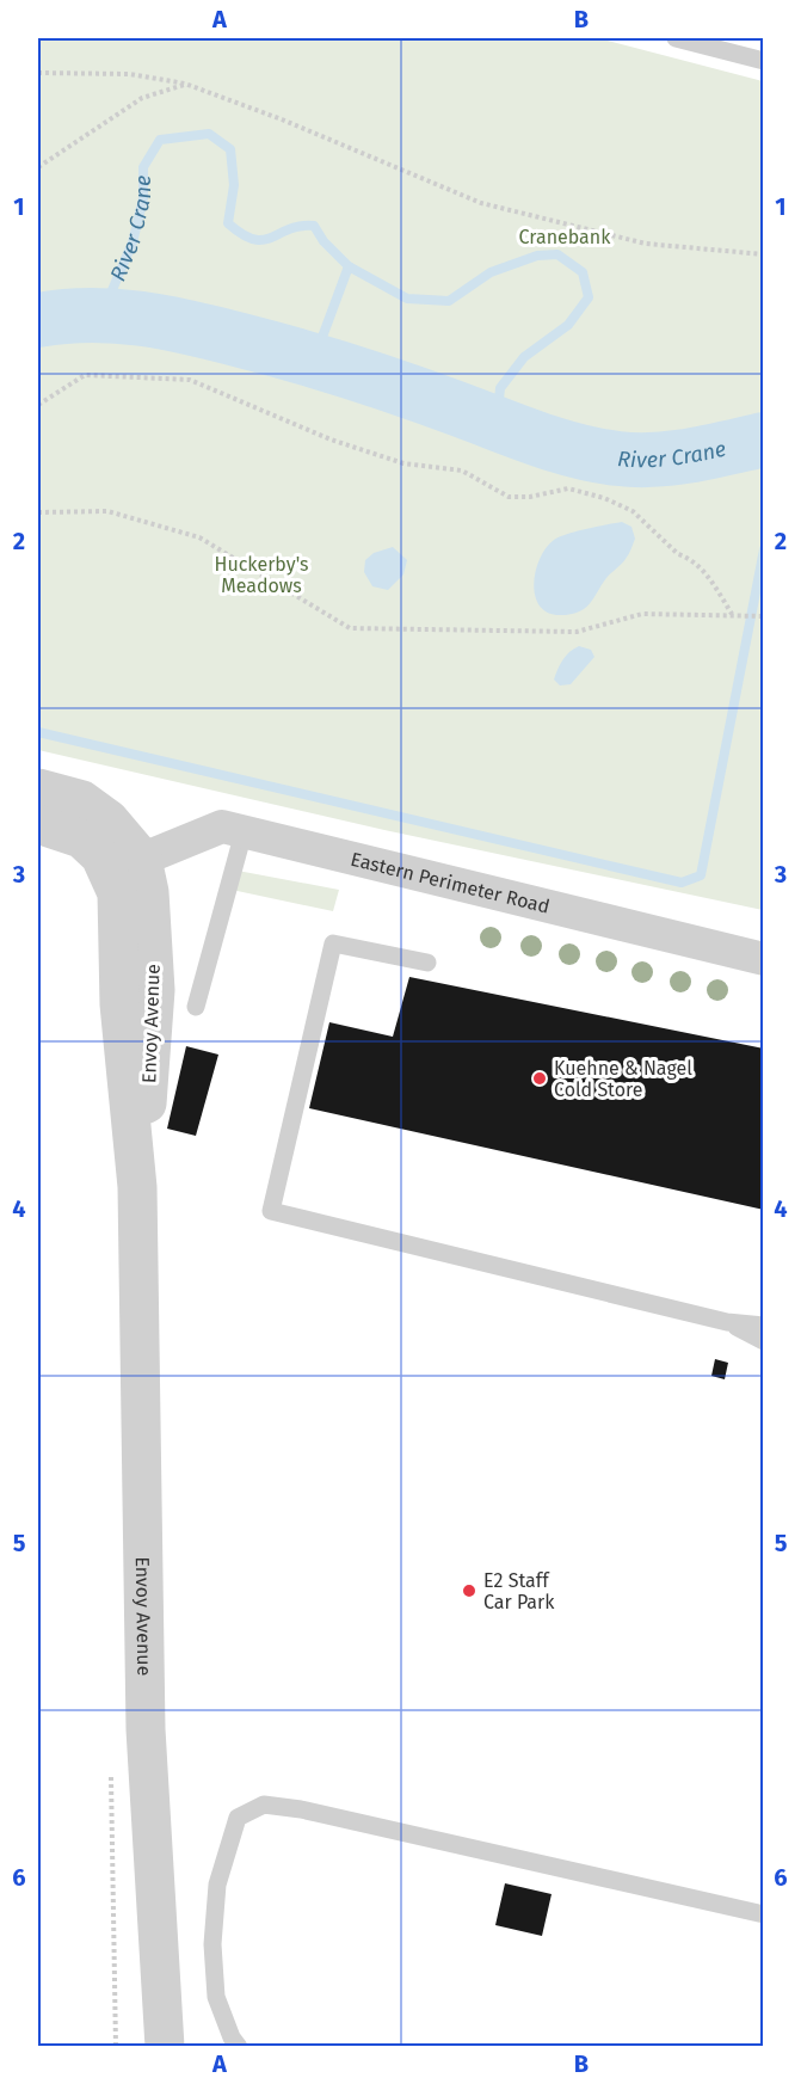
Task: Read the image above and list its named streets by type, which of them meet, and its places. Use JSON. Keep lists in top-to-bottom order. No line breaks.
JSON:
{"streets":{"street":["Eastern Perimeter Road","Envoy Avenue"]},"crossings":[["Eastern Perimeter Road","Envoy Avenue"]],"water":["River Crane"],"parks":["Cranebank","Huckerby's Meadows"],"places":["Kuehne & Nagel Cold Store","E2 Staff Car Park"],"grid":{"columns":["A","B"],"rows":["1","2","3","4","5","6"]}}
